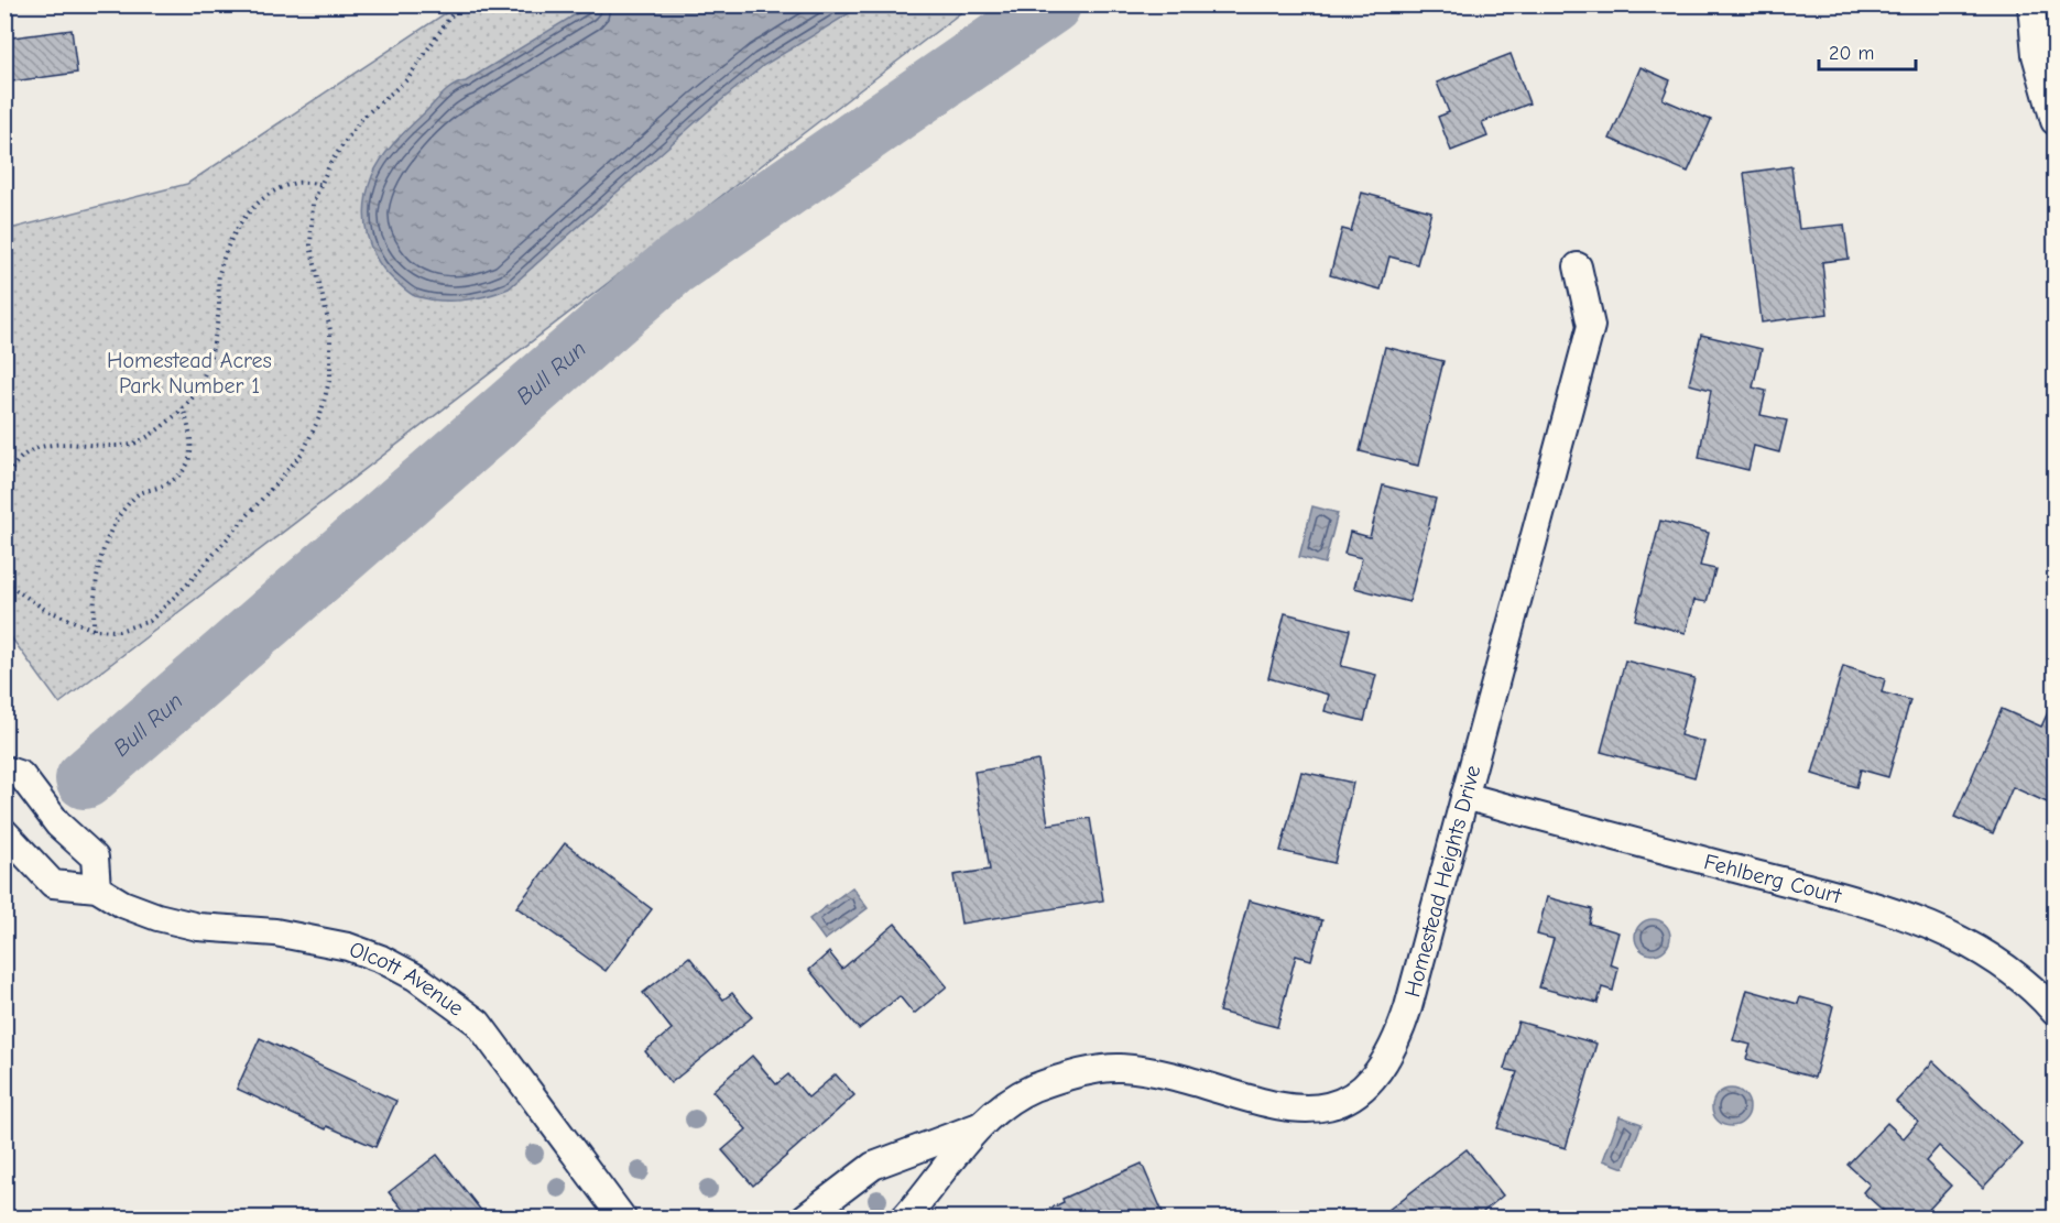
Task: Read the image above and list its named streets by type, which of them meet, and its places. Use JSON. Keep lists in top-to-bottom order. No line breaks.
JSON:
{"streets":{"street":["Fehlberg Court","Homestead Heights Drive","Olcott Avenue"]},"crossings":[["Fehlberg Court","Homestead Heights Drive"]],"water":["Bull Run"],"parks":["Homestead Acres Park Number 1"],"scale_bar":"20 m"}
